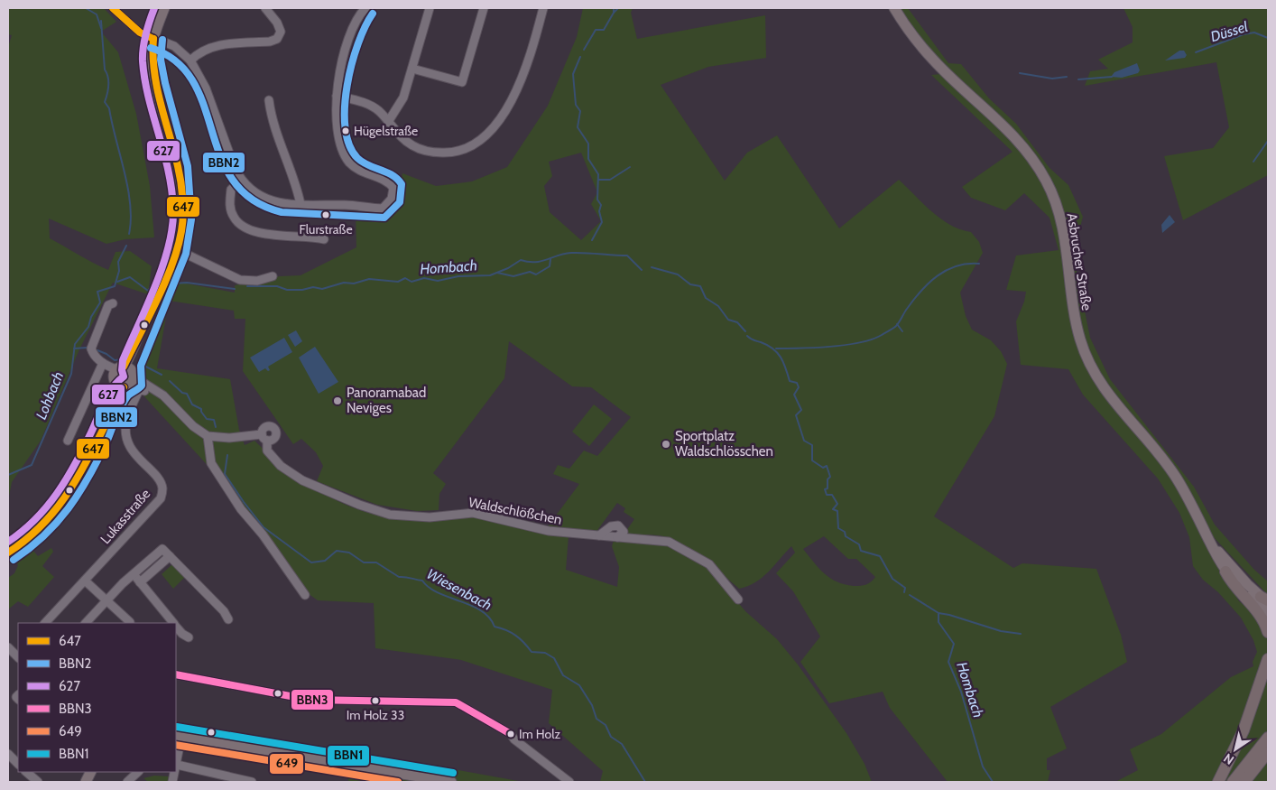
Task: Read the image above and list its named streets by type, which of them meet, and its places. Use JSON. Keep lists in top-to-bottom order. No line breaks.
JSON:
{"streets":{"main road":["Asbrucher Straße"],"street":["Waldschlößchen","Lukasstraße"]},"water":["Düssel","Hombach","Lohbach","Wiesenbach"],"places":["Hügelstraße","Flurstraße","Panoramabad Neviges","Sportplatz Waldschlösschen","Im Holz 33","Im Holz"],"lines":["transit line 647","transit line 627","transit line BBN2","transit line BBN3","transit line BBN1","transit line 649"],"legend":["647","BBN2","627","BBN3","649","BBN1"],"north":"bottom left"}
